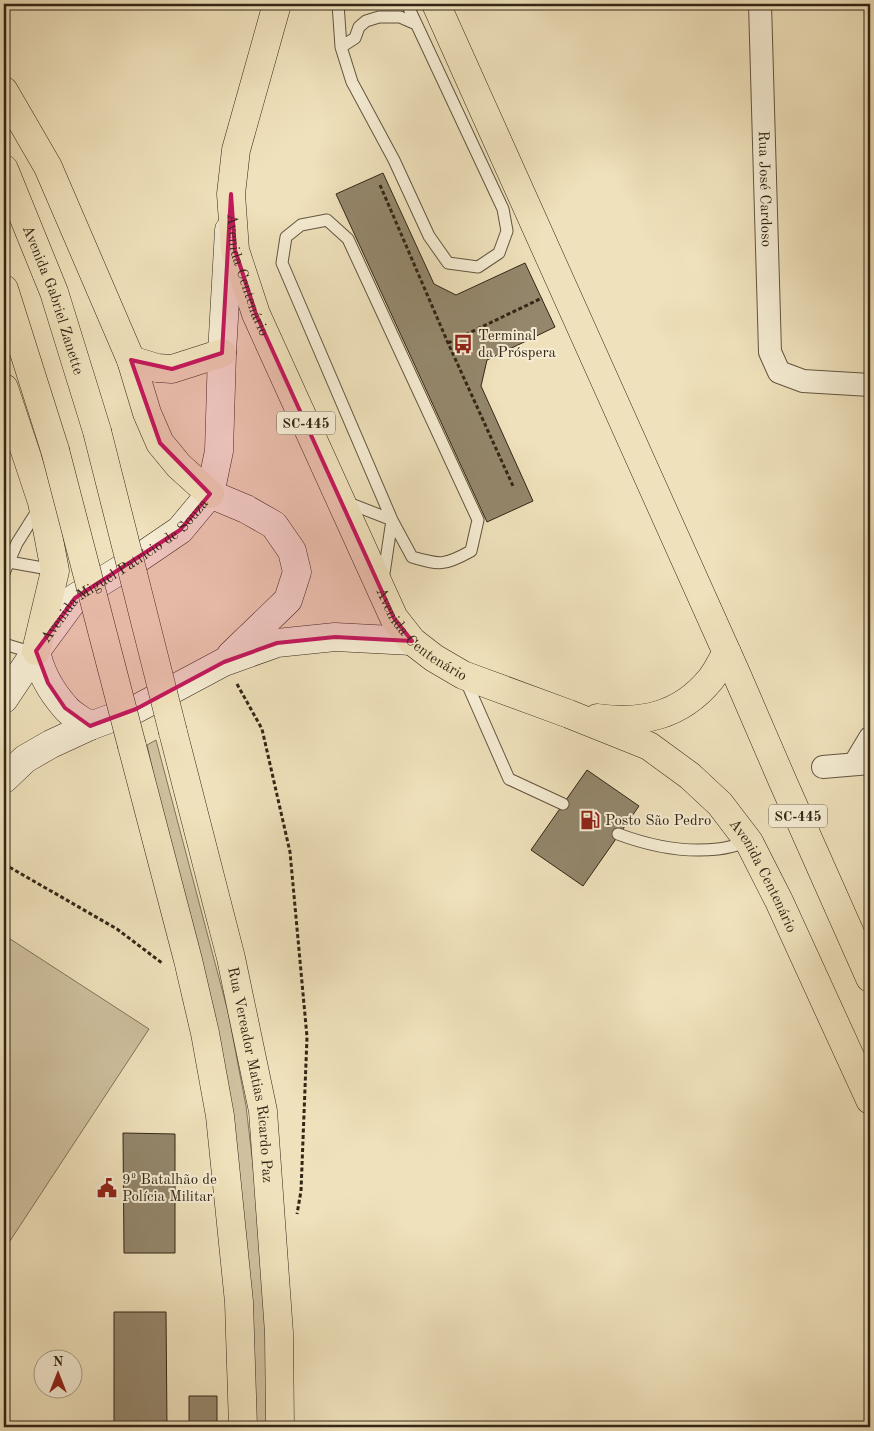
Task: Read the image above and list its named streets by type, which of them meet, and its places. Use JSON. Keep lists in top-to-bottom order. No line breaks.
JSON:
{"streets":{"main road":["Avenida Centenário","Avenida Gabriel Zanette","SC-445","Avenida Miguel Patrício de Souza","Rua Vereador Matias Ricardo Paz"],"street":["Rua José Cardoso"]},"crossings":[["Avenida Centenário","Avenida Miguel Patrício de Souza"],["Avenida Gabriel Zanette","Rua Vereador Matias Ricardo Paz"]],"places":{"bus stop":["Terminal da Próspera"],"fuel station":["Posto São Pedro"],"public building":["9º Batalhão de Polícia Militar"]},"north":"top"}
